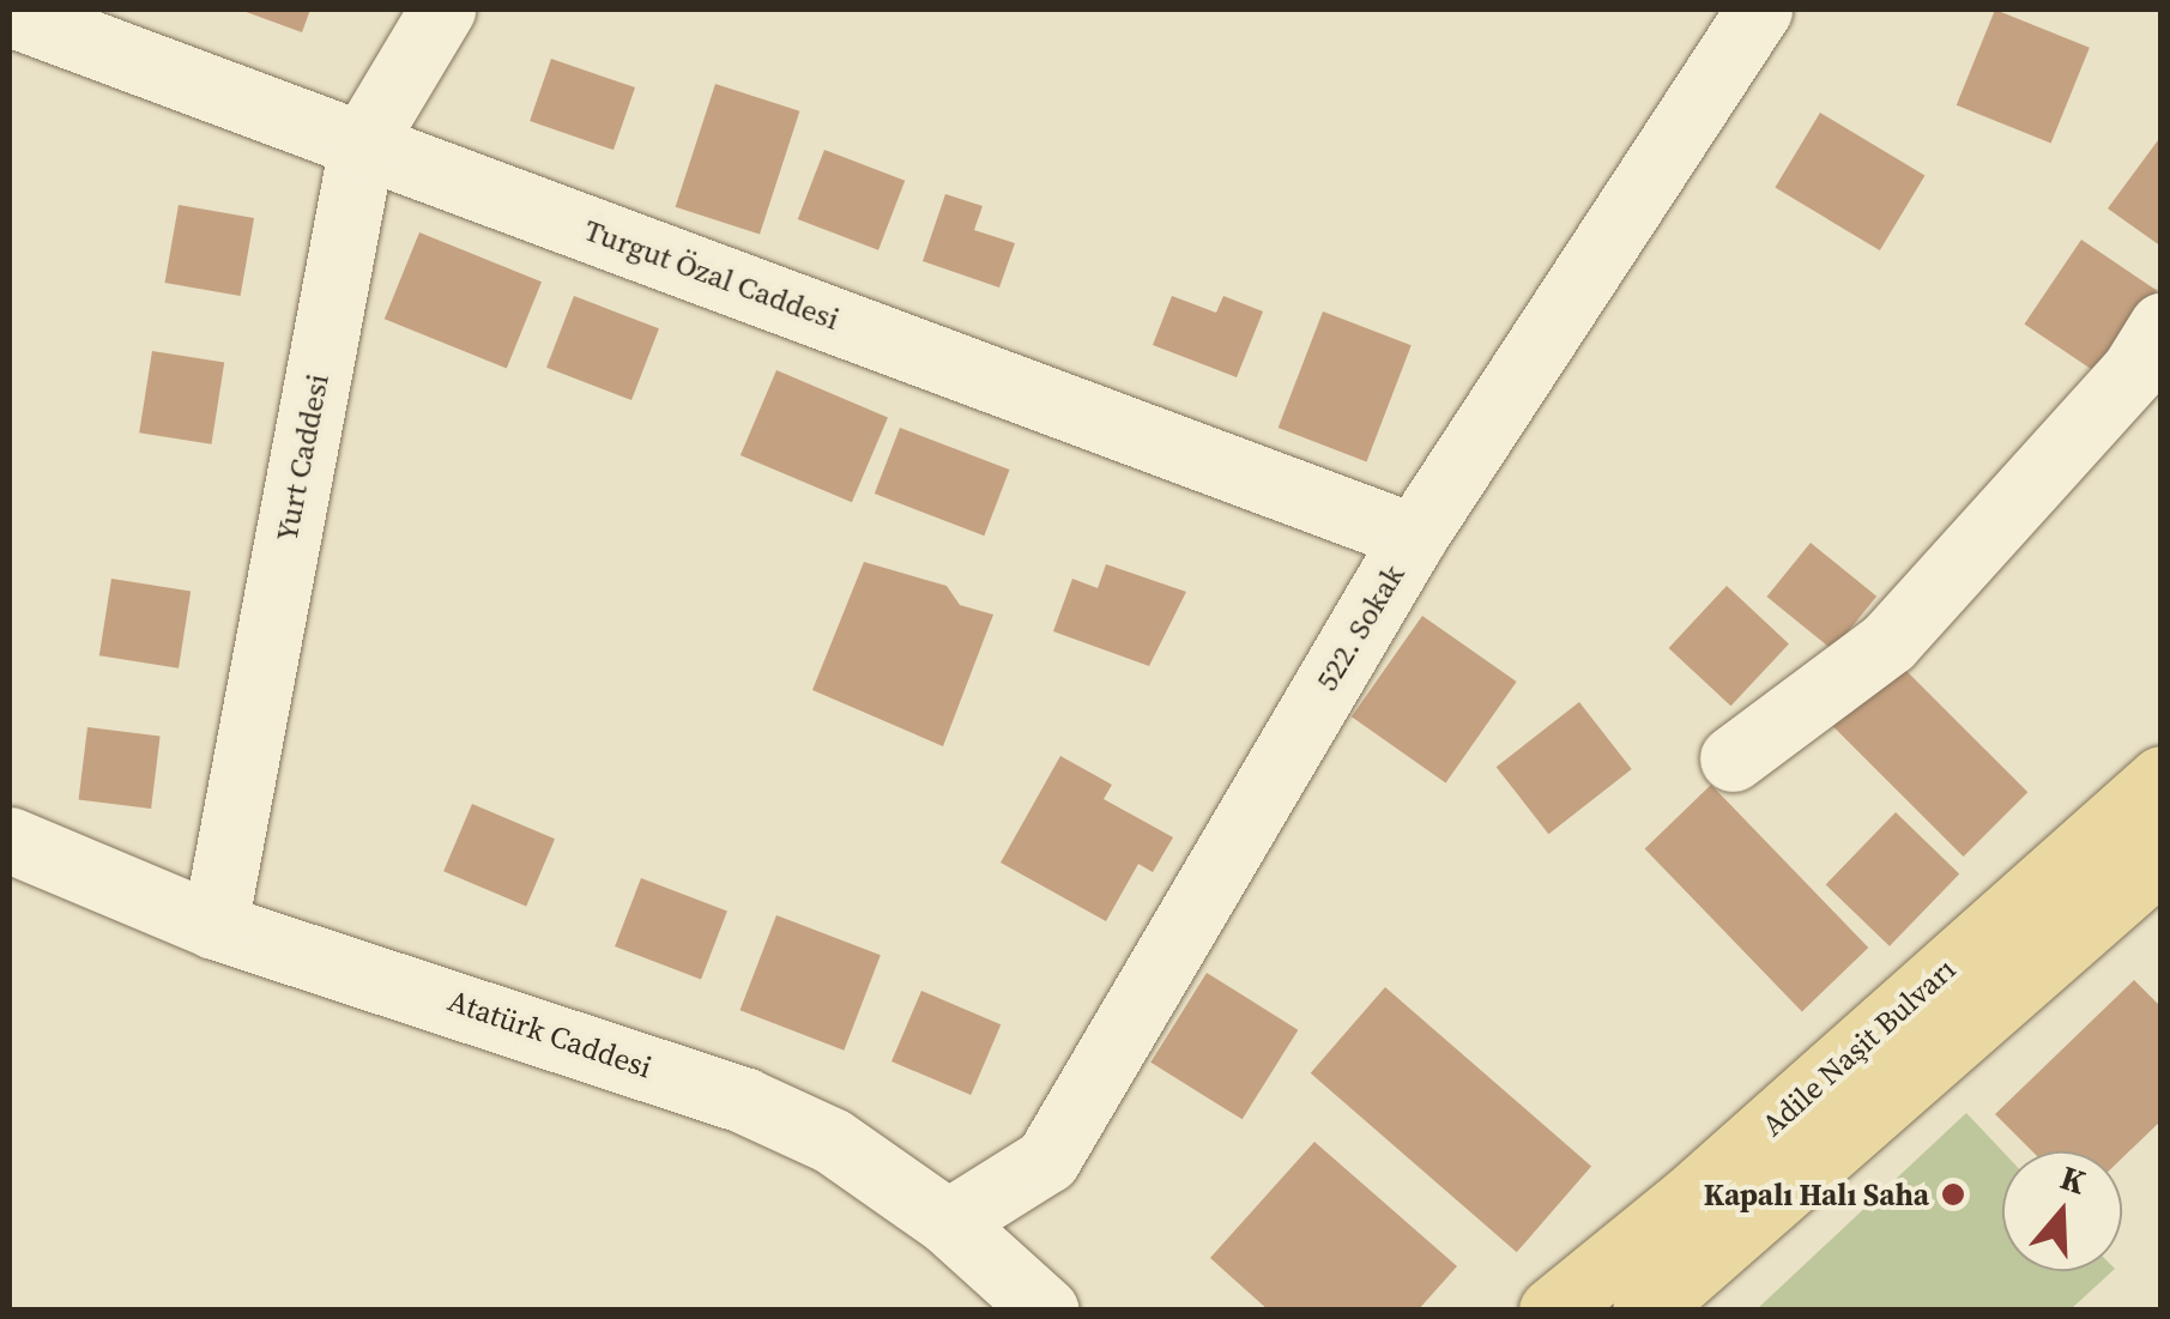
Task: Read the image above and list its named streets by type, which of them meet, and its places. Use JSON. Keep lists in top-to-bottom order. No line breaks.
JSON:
{"streets":{"main road":["Adile Naşit Bulvarı"],"street":["Turgut Özal Caddesi","Yurt Caddesi","522. Sokak","Atatürk Caddesi"]},"crossings":[["Turgut Özal Caddesi","Yurt Caddesi"],["Turgut Özal Caddesi","522. Sokak"],["Yurt Caddesi","Atatürk Caddesi"],["522. Sokak","Atatürk Caddesi"]],"places":["Kapalı Halı Saha"],"north":"top"}
